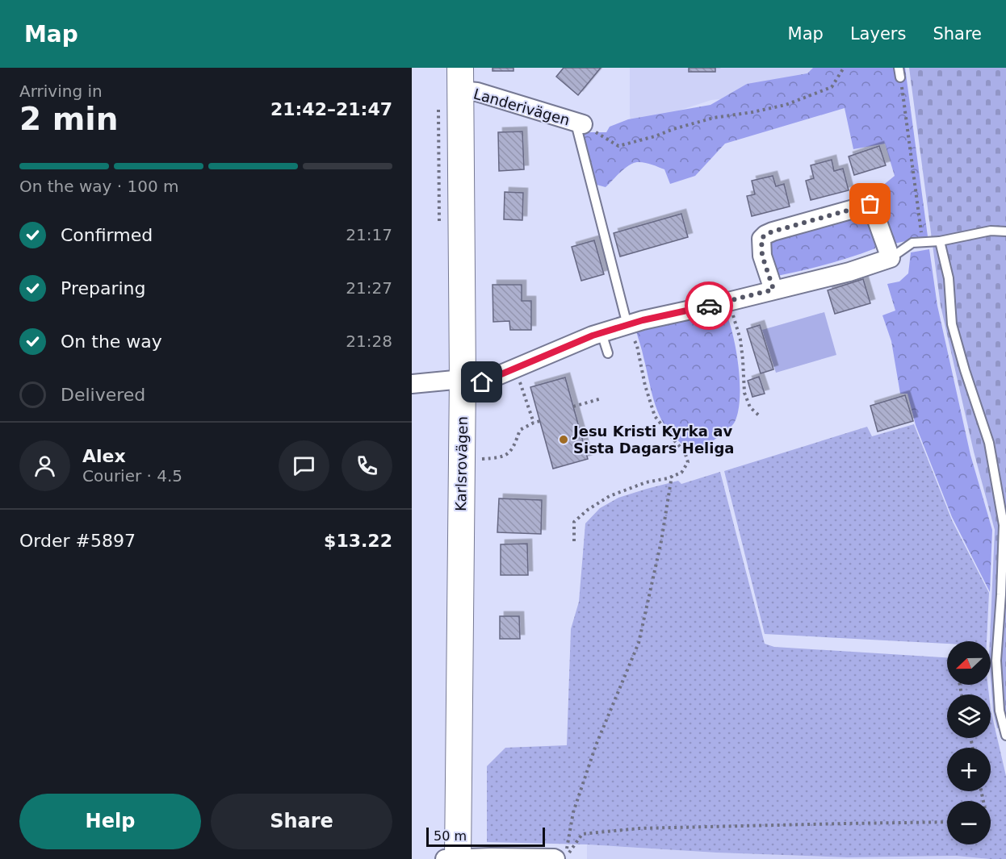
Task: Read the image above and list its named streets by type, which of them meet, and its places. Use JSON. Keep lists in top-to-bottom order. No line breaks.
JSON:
{"streets":{"street":["Landerivägen","Karlsrovägen"]},"crossings":[["Landerivägen","Karlsrovägen"]],"places":["Jesu Kristi Kyrka av Sista Dagars Heliga"],"scale_bar":"50 m","north":"left","page":{"header":"Map","nav":["Map","Layers","Share"],"heading":["2 min","Arriving in","21:42–21:47"],"panel":["Alex","Courier · 4.5","Order #5897","$13.22"],"bar":"On the way · 100 m","list":[["Confirmed","21:17"],["Preparing","21:27"],["On the way","21:28"],"Delivered"],"map_buttons":["+","−"],"buttons":["Help","Share"],"scale":"50 m"}}
